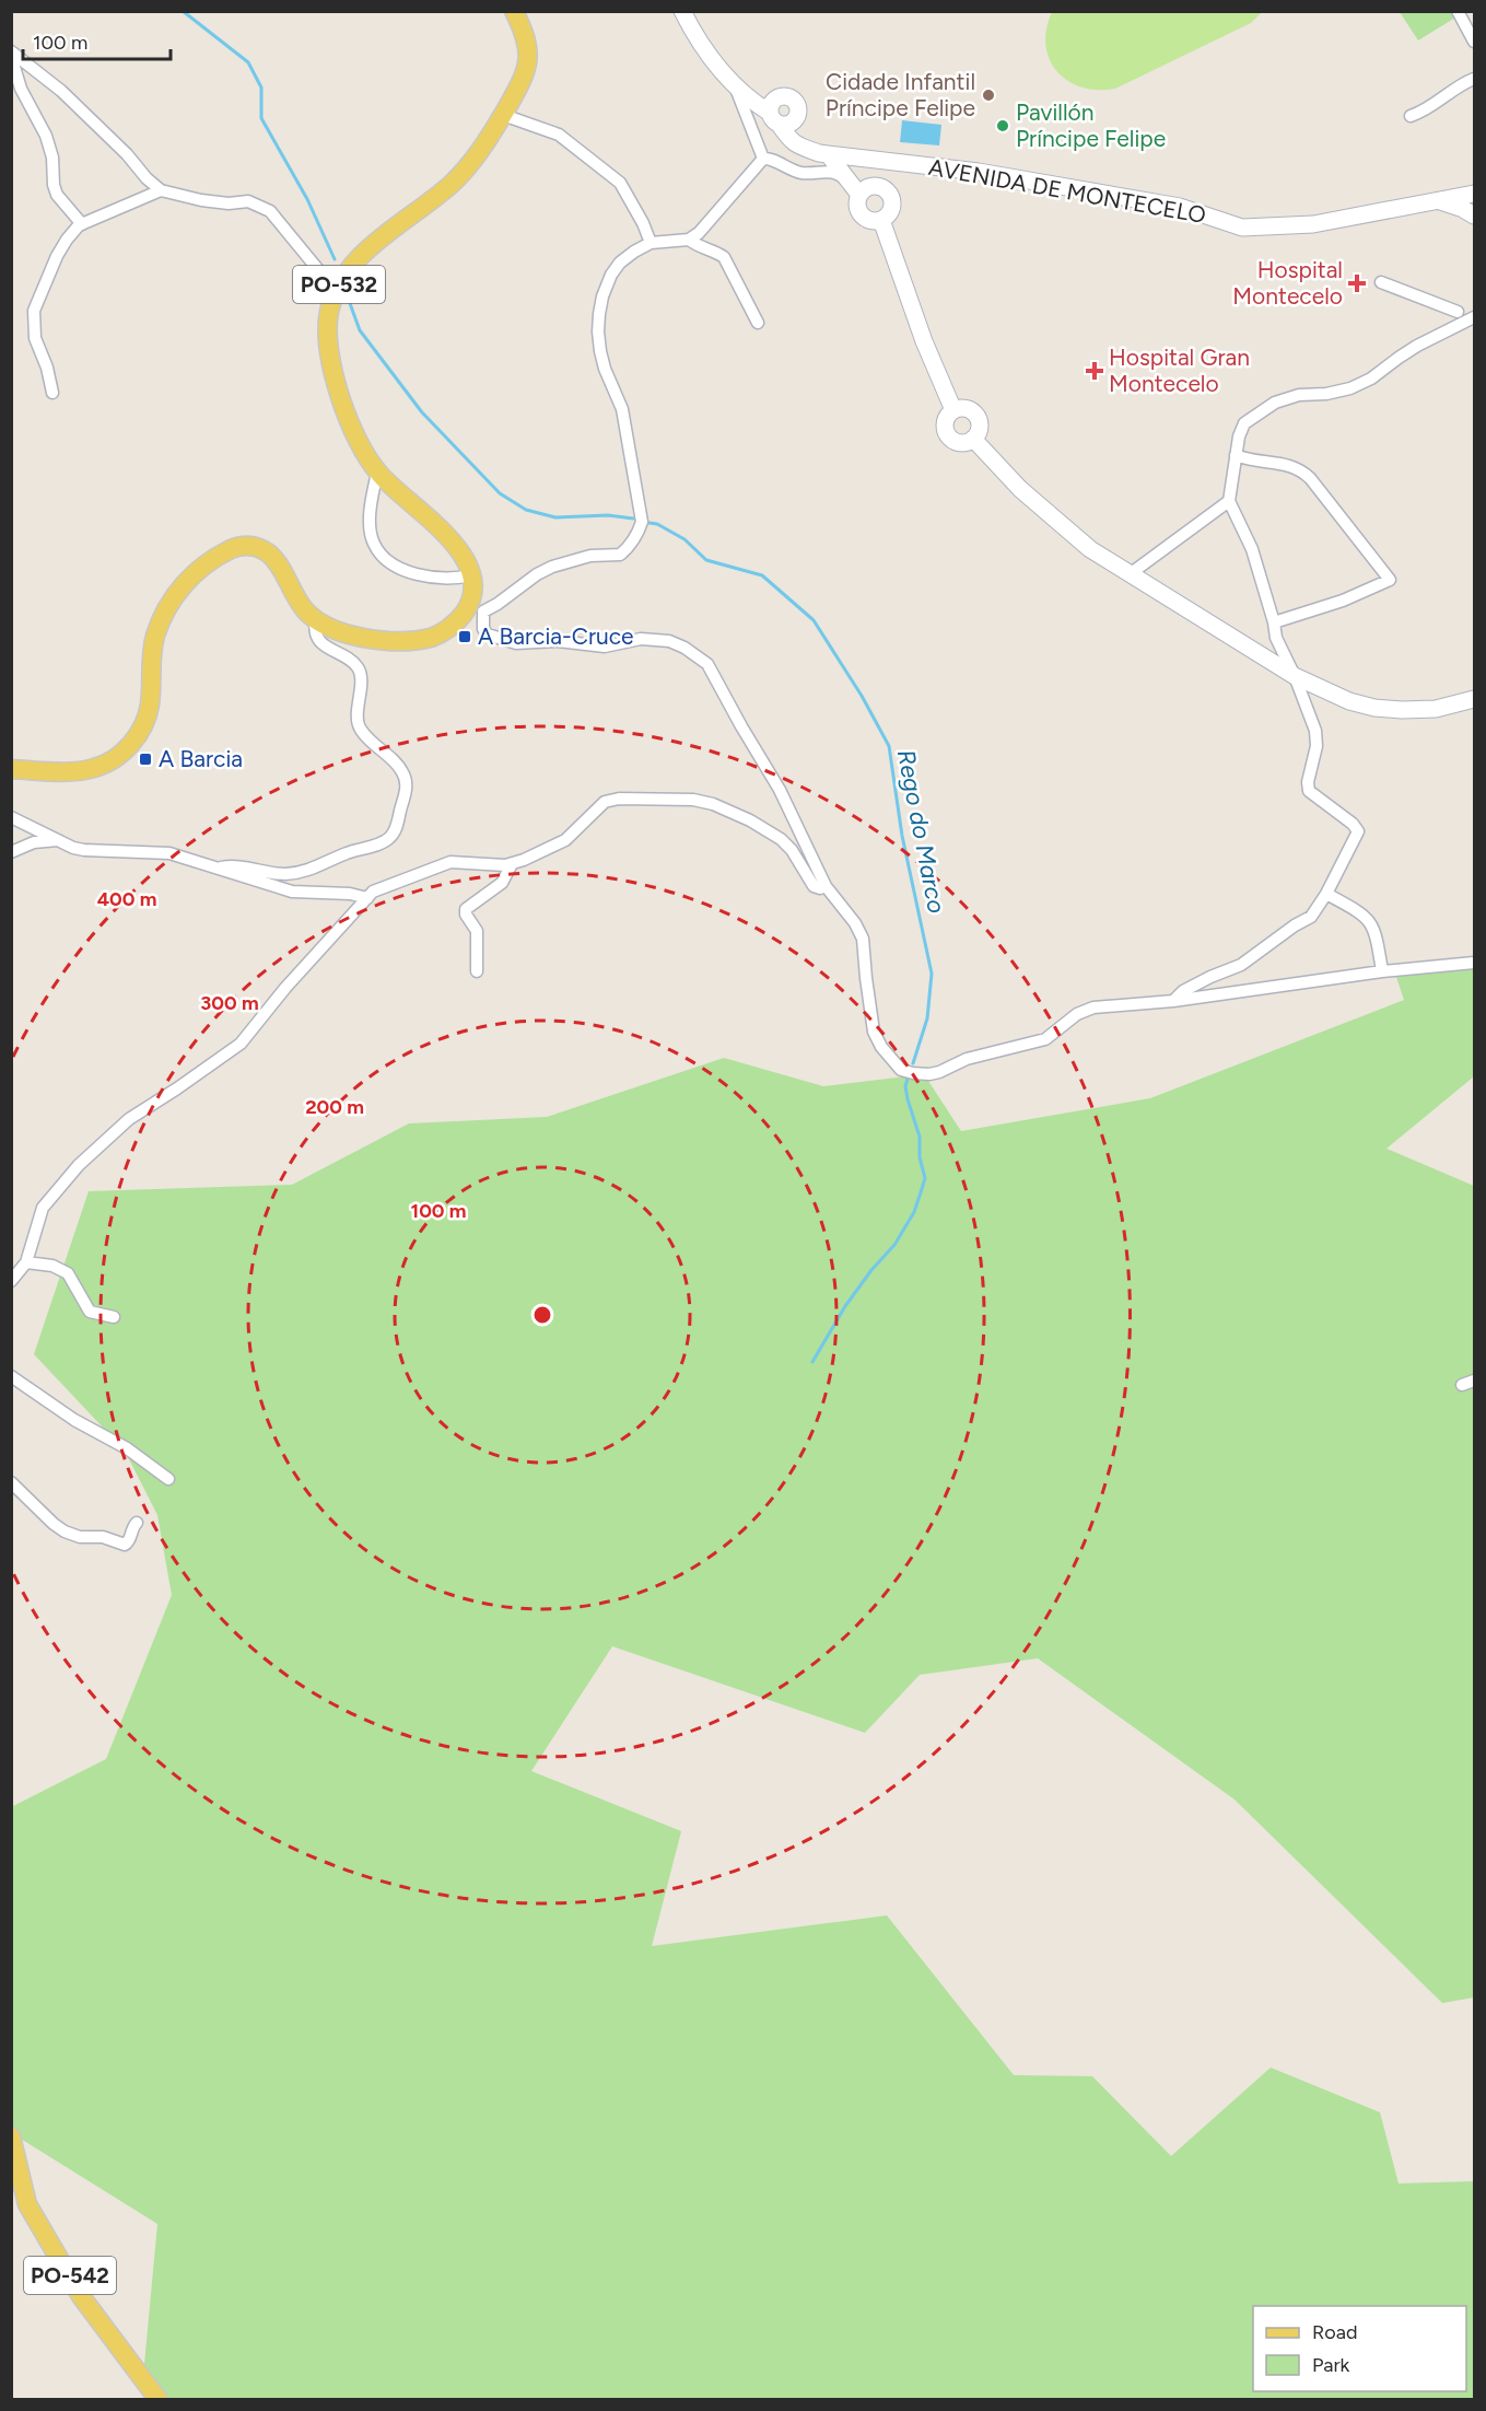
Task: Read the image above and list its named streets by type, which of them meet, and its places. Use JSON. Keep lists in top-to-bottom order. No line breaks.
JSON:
{"streets":{"main road":["PO-532","PO-542"],"street":["AVENIDA DE MONTECELO"]},"water":["Rego do Marco"],"places":{"other":["Cidade Infantil Príncipe Felipe","Pavillón Príncipe Felipe"],"health":["Hospital Montecelo","Hospital Gran Montecelo"],"transit":["A Barcia-Cruce","A Barcia"]},"legend":["Road","Park"],"scale_bar":"100 m","rings":["400 m","300 m","200 m","100 m"]}
